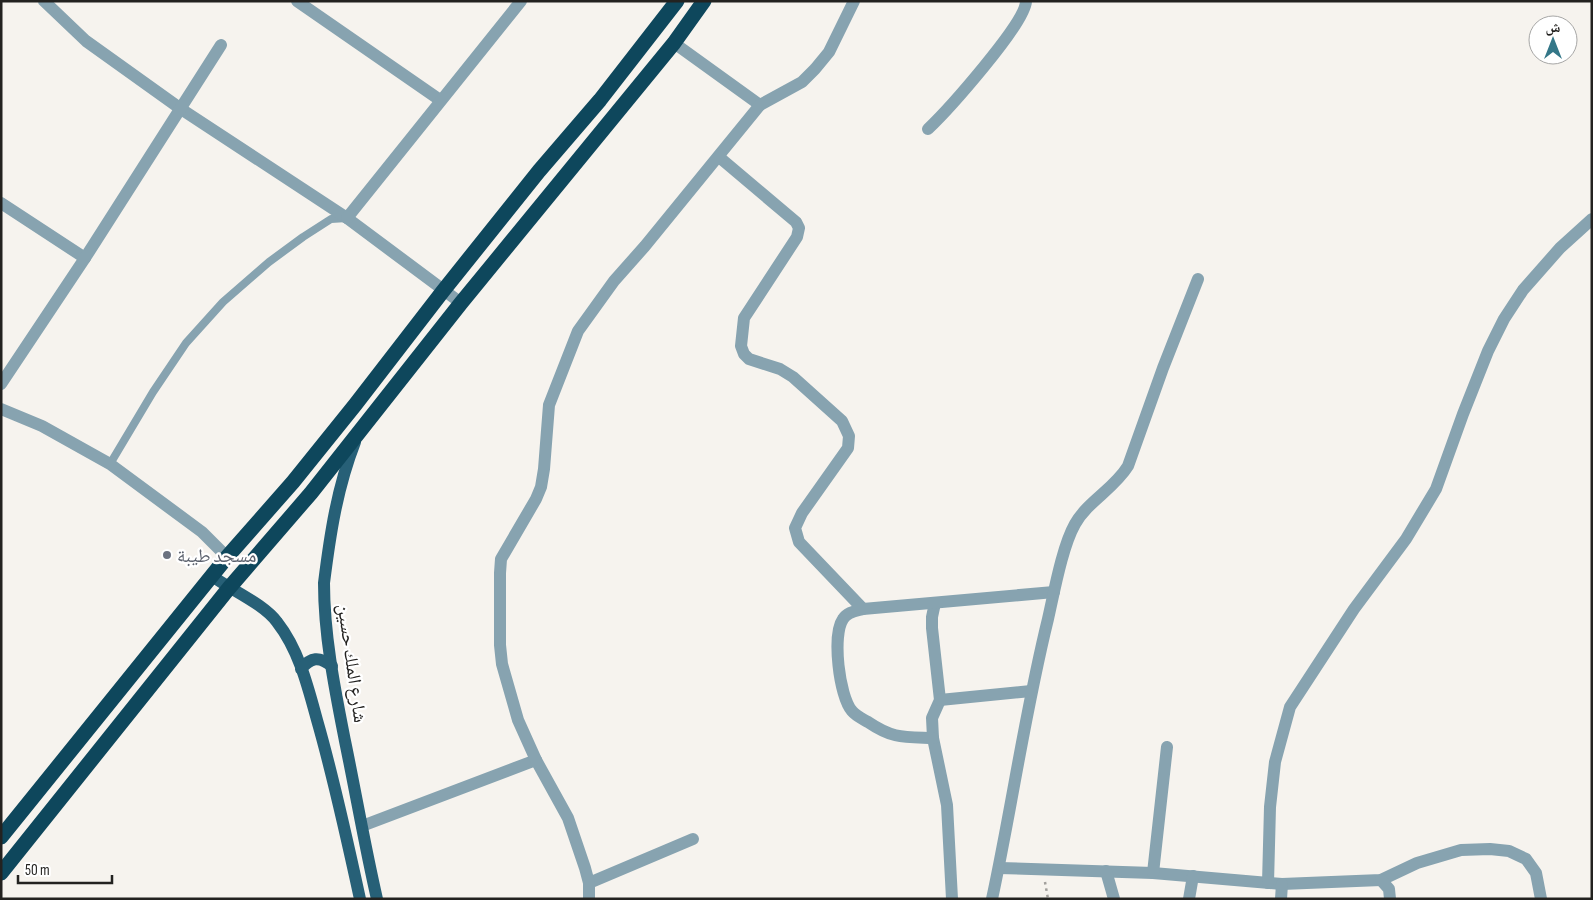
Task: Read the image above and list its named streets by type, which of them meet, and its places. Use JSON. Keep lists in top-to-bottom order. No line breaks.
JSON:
{"streets":{"main road":["شارع الملك حسين"]},"places":["مسجد طيبة"],"scale_bar":"50 m","north":"top"}
